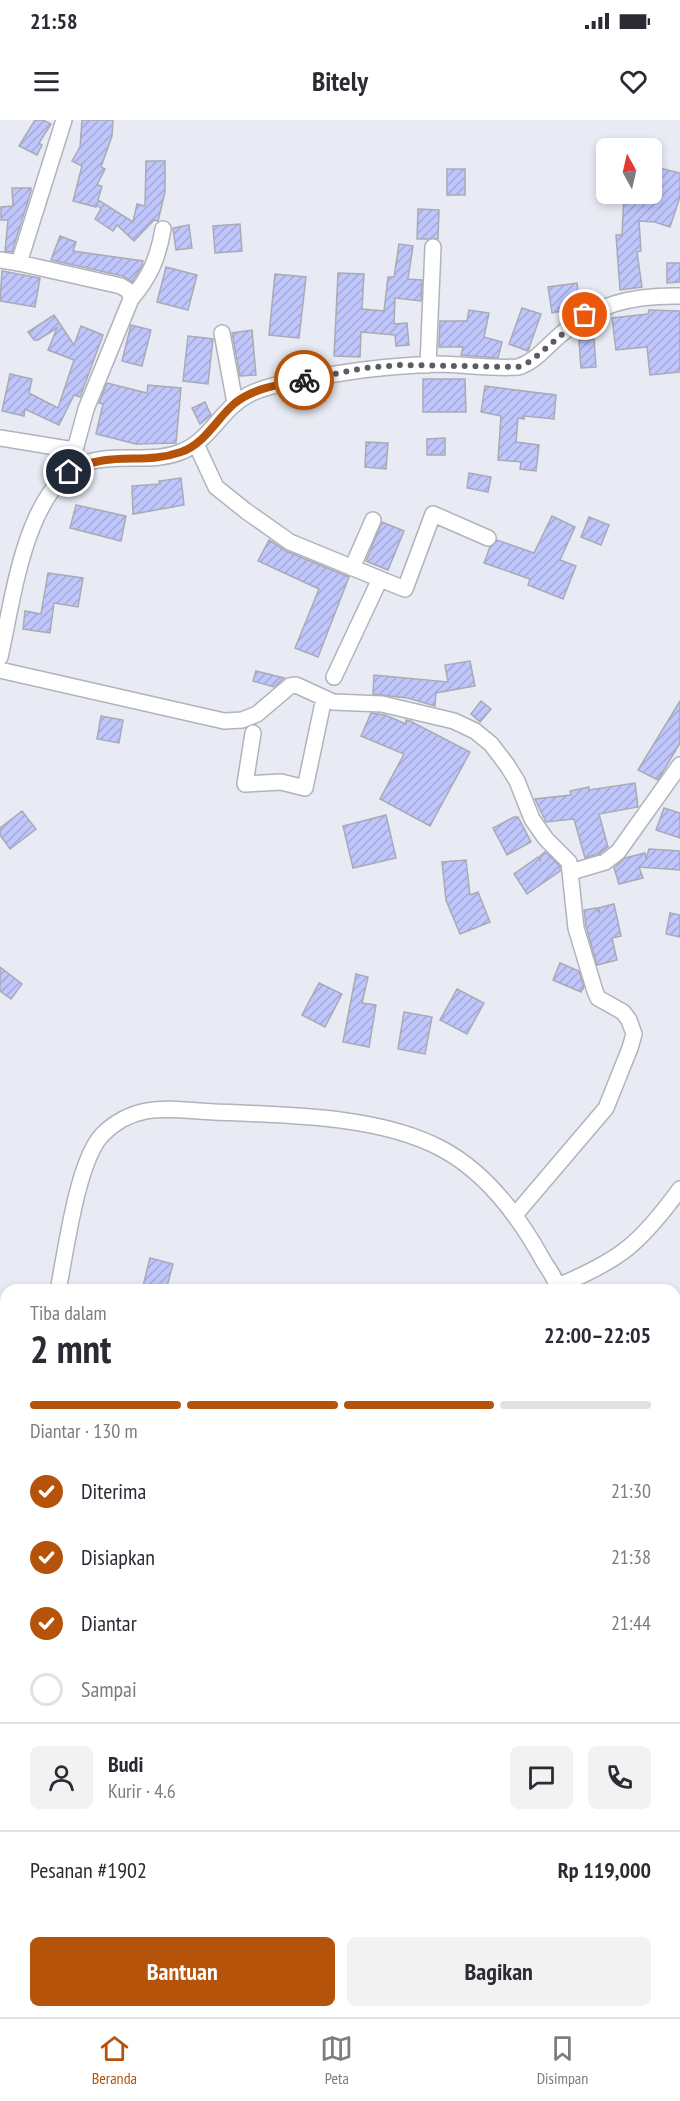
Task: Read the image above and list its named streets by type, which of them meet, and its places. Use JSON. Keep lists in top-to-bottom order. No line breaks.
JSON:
{"north":"top","page":{"status":"21:58","header":"Bitely","heading":["2 mnt","Tiba dalam","22:00–22:05"],"panel":["Budi","Kurir · 4.6","Pesanan #1902","Rp 119,000"],"bar":"Diantar · 130 m","list":[["Diterima","21:30"],["Disiapkan","21:38"],["Diantar","21:44"],"Sampai"],"buttons":["Bantuan","Bagikan"],"tabs":["Beranda","Peta","Disimpan"]}}
